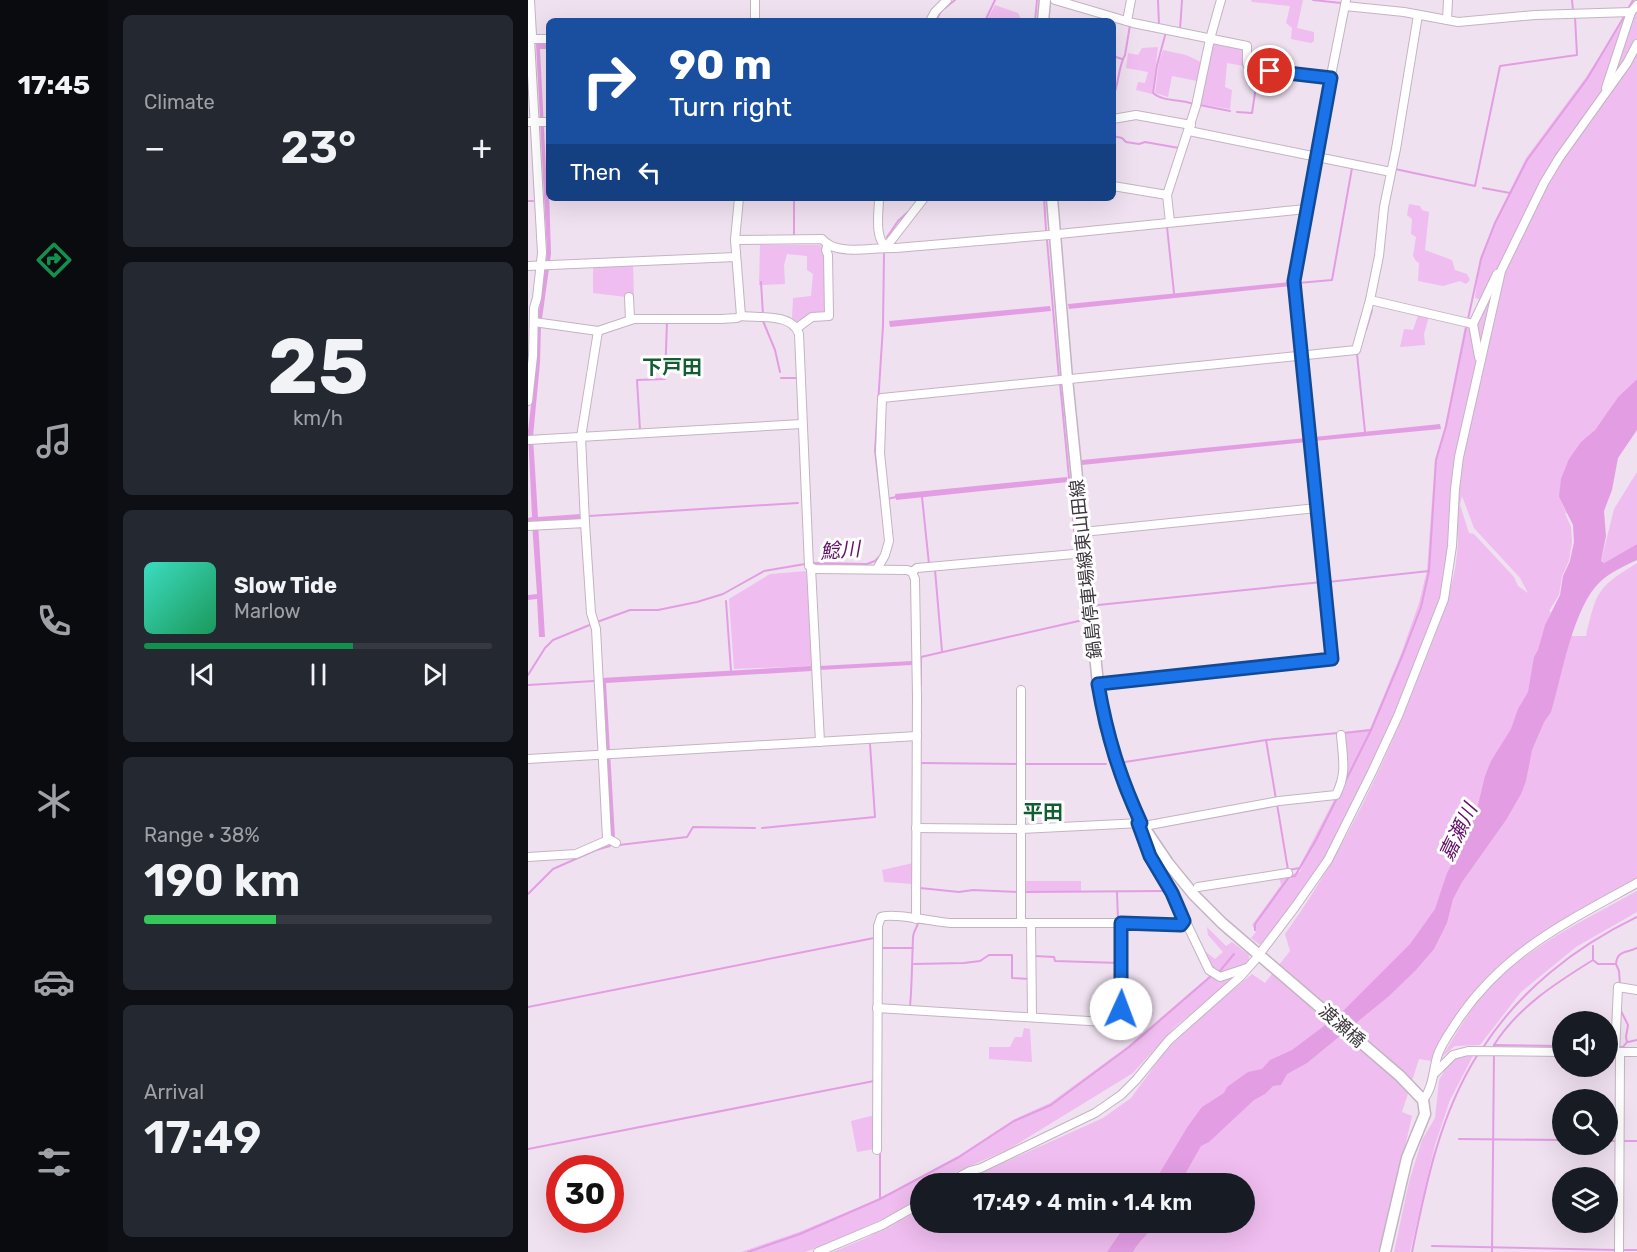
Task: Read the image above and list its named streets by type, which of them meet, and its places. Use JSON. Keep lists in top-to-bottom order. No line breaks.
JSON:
{"streets":{"main road":["鍋島停車場線東山田線","渡瀬橋"]},"crossings":[["鍋島停車場線東山田線","渡瀬橋"]],"districts":["下戸田","平田"],"water":["鯰川","嘉瀬川"],"page":{"tabs":"17:45","tile":["Climate",["25","km/h"],["Range · 38%","190 km"],["Arrival","17:49"]],"turn":["90 m","Turn right"],"heat":["−","23°","+"],"then":"Then","song":["Slow Tide","Marlow"],"limit":"30","trip":"17:49 · 4 min · 1.4 km"}}
